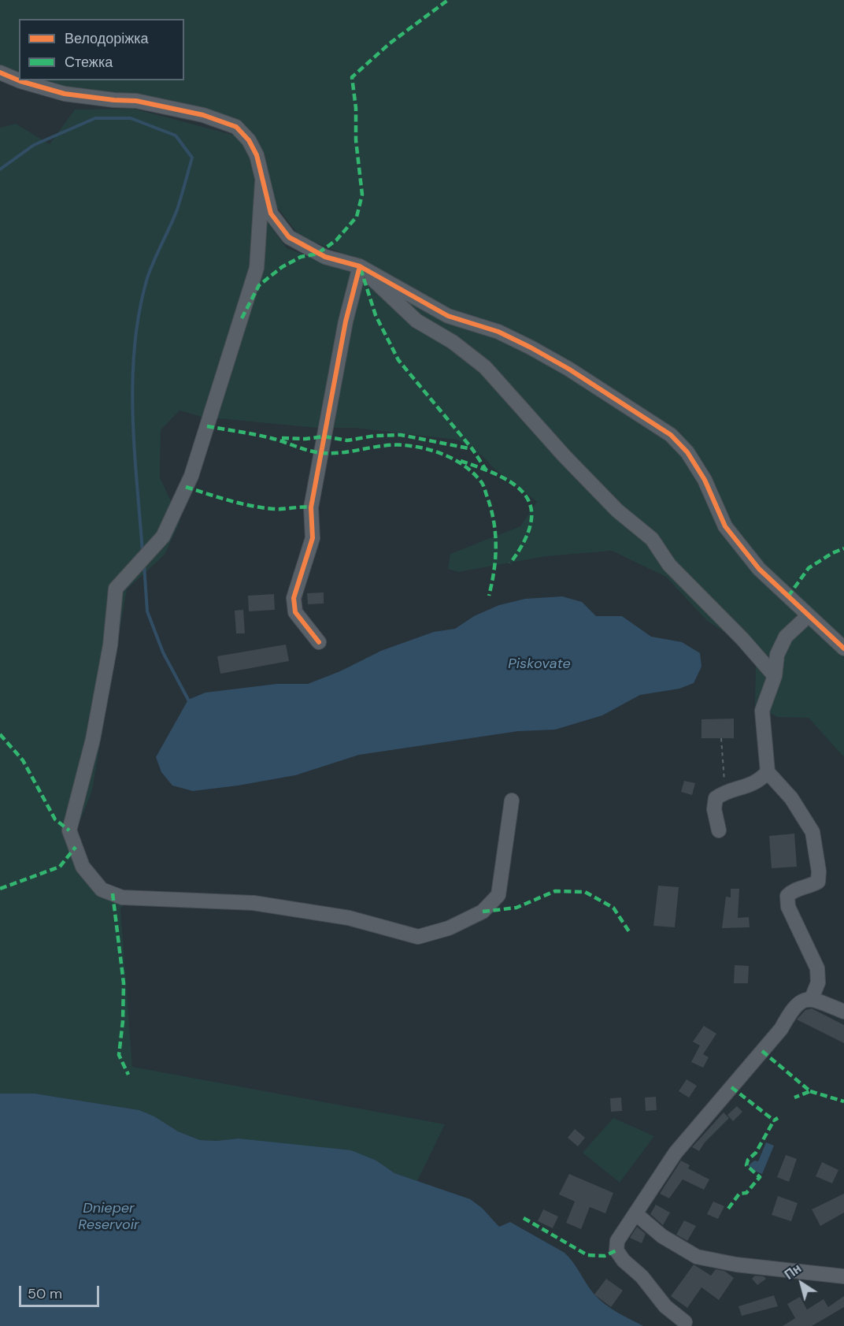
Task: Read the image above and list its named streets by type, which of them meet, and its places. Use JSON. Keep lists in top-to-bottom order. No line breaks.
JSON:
{"water":["Piskovate","Dnieper Reservoir"],"legend":["Велодоріжка","Стежка"],"scale_bar":"50 m","north":"top left"}
